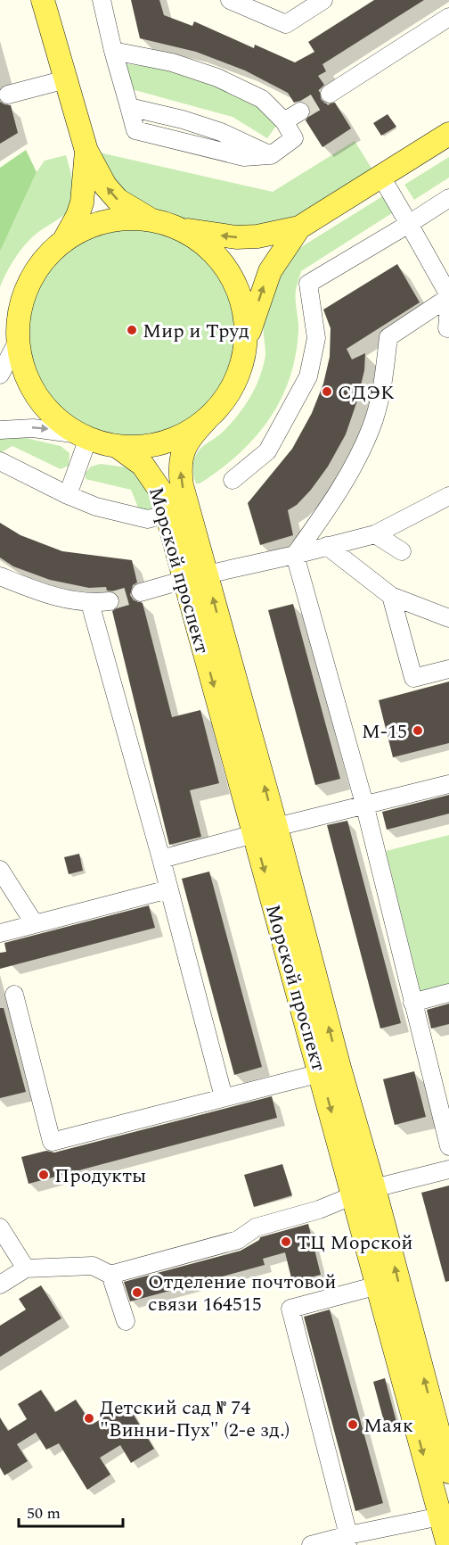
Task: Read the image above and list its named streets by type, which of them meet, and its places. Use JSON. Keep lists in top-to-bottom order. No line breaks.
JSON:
{"streets":{"main road":["Морской проспект"]},"places":["Мир и Труд","СДЭК","М-15","Продукты","ТЦ Морской","Отделение почтовой связи 164515","Детский сад № 74 \"Винни-Пух\" (2-е зд.)","Маяк"],"scale_bar":"50 m"}
